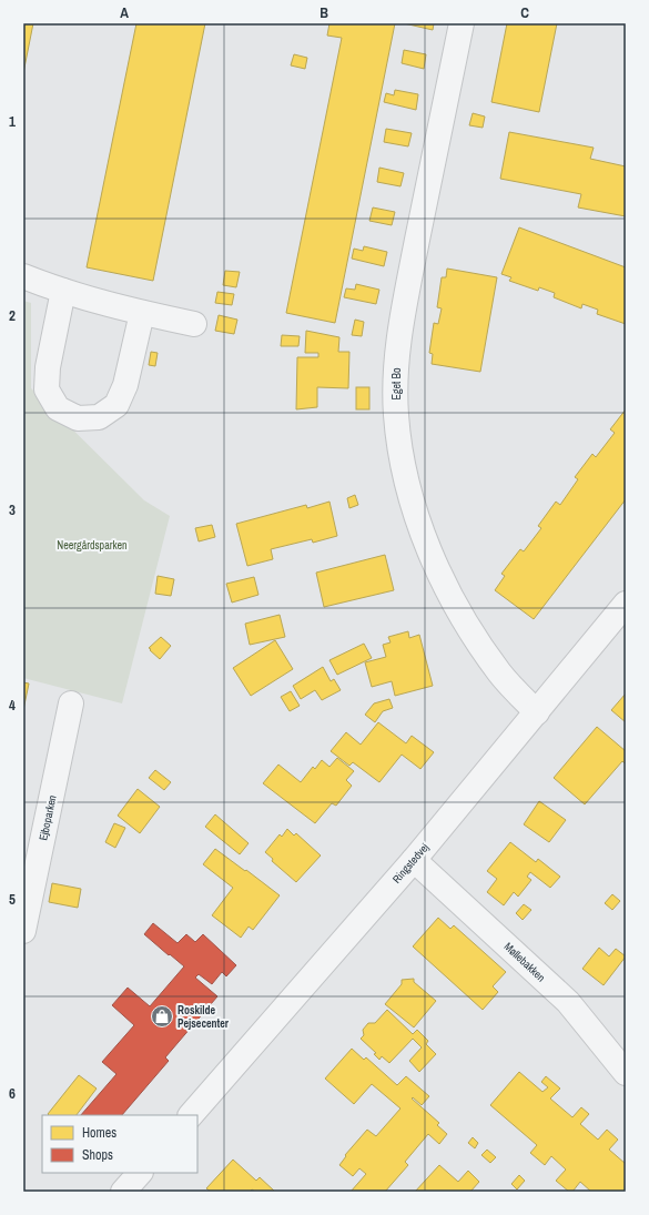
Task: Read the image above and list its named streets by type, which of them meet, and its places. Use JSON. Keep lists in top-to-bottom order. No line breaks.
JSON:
{"streets":{"street":["Eget Bo","Ejboparken","Ringstedvej","Møllebakken"]},"crossings":[["Eget Bo","Ringstedvej"],["Ringstedvej","Møllebakken"]],"parks":["Neergårdsparken"],"places":{"shop":["Roskilde Pejsecenter"]},"legend":["Homes","Shops"],"grid":{"columns":["A","B","C"],"rows":["1","2","3","4","5","6"]}}
